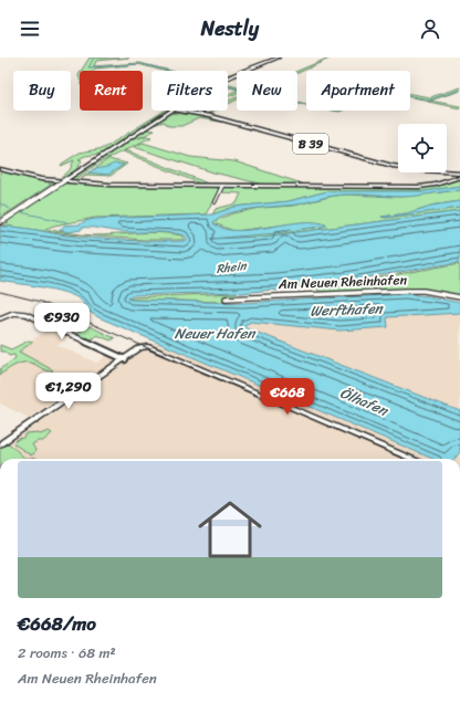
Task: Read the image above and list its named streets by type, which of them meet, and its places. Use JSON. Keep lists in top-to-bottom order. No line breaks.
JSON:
{"streets":{"main road":["B 39"],"street":["Am Neuen Rheinhafen"]},"water":["Rhein","Werfthafen","Neuer Hafen","Ölhafen"],"page":{"header":"Nestly","chip":["Buy","Rent","Filters","New","Apartment"],"price":["€930","€1,290","€668"],"list":[{"name":"€668/mo","note":"2 rooms · 68 m² · Am Neuen Rheinhafen"}]}}
